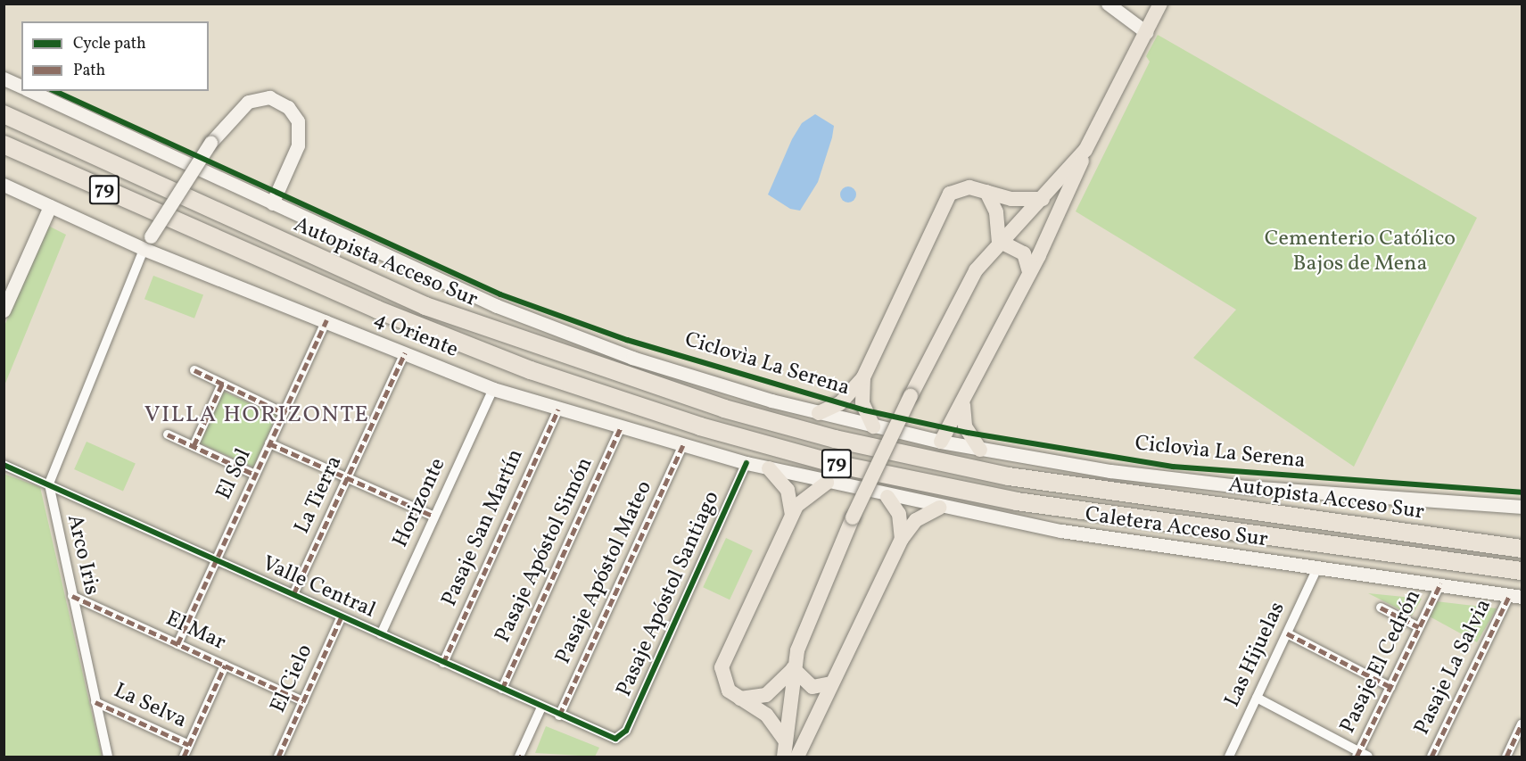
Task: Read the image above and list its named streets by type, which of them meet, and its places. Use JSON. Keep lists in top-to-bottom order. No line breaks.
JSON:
{"streets":{"highway":["79","Autopista Acceso Sur"],"main road":["4 Oriente","Caletera Acceso Sur"],"street":["El Sol","La Tierra","Horizonte","Pasaje San Martín","Pasaje Apóstol Simón","Arco Iris","Pasaje Apóstol Mateo","Valle Central","Pasaje Apóstol Santiago","El Mar","Las Hijuelas","Pasaje El Cedrón","Pasaje La Salvia","El Cielo","La Selva"],"cycle path":["Ciclovìa La Serena"]},"crossings":[["4 Oriente","El Sol"],["4 Oriente","La Tierra"],["4 Oriente","Horizonte"],["4 Oriente","Pasaje San Martín"],["4 Oriente","Caletera Acceso Sur"],["4 Oriente","Pasaje Apóstol Simón"],["4 Oriente","Pasaje Apóstol Mateo"],["4 Oriente","Pasaje Apóstol Santiago"],["El Sol","Valle Central"],["El Sol","El Mar"],["La Tierra","Valle Central"],["Horizonte","Valle Central"],["Pasaje San Martín","Valle Central"],["Caletera Acceso Sur","Las Hijuelas"],["Caletera Acceso Sur","Pasaje El Cedrón"],["Caletera Acceso Sur","Pasaje La Salvia"],["Pasaje Apóstol Simón","Valle Central"],["Arco Iris","Valle Central"],["Arco Iris","El Mar"],["Arco Iris","La Selva"],["Pasaje Apóstol Mateo","Valle Central"],["Valle Central","Pasaje Apóstol Santiago"],["Valle Central","El Cielo"],["El Mar","El Cielo"]],"districts":["VILLA HORIZONTE"],"parks":["Cementerio Católico Bajos de Mena"],"legend":["Cycle path","Path"]}
